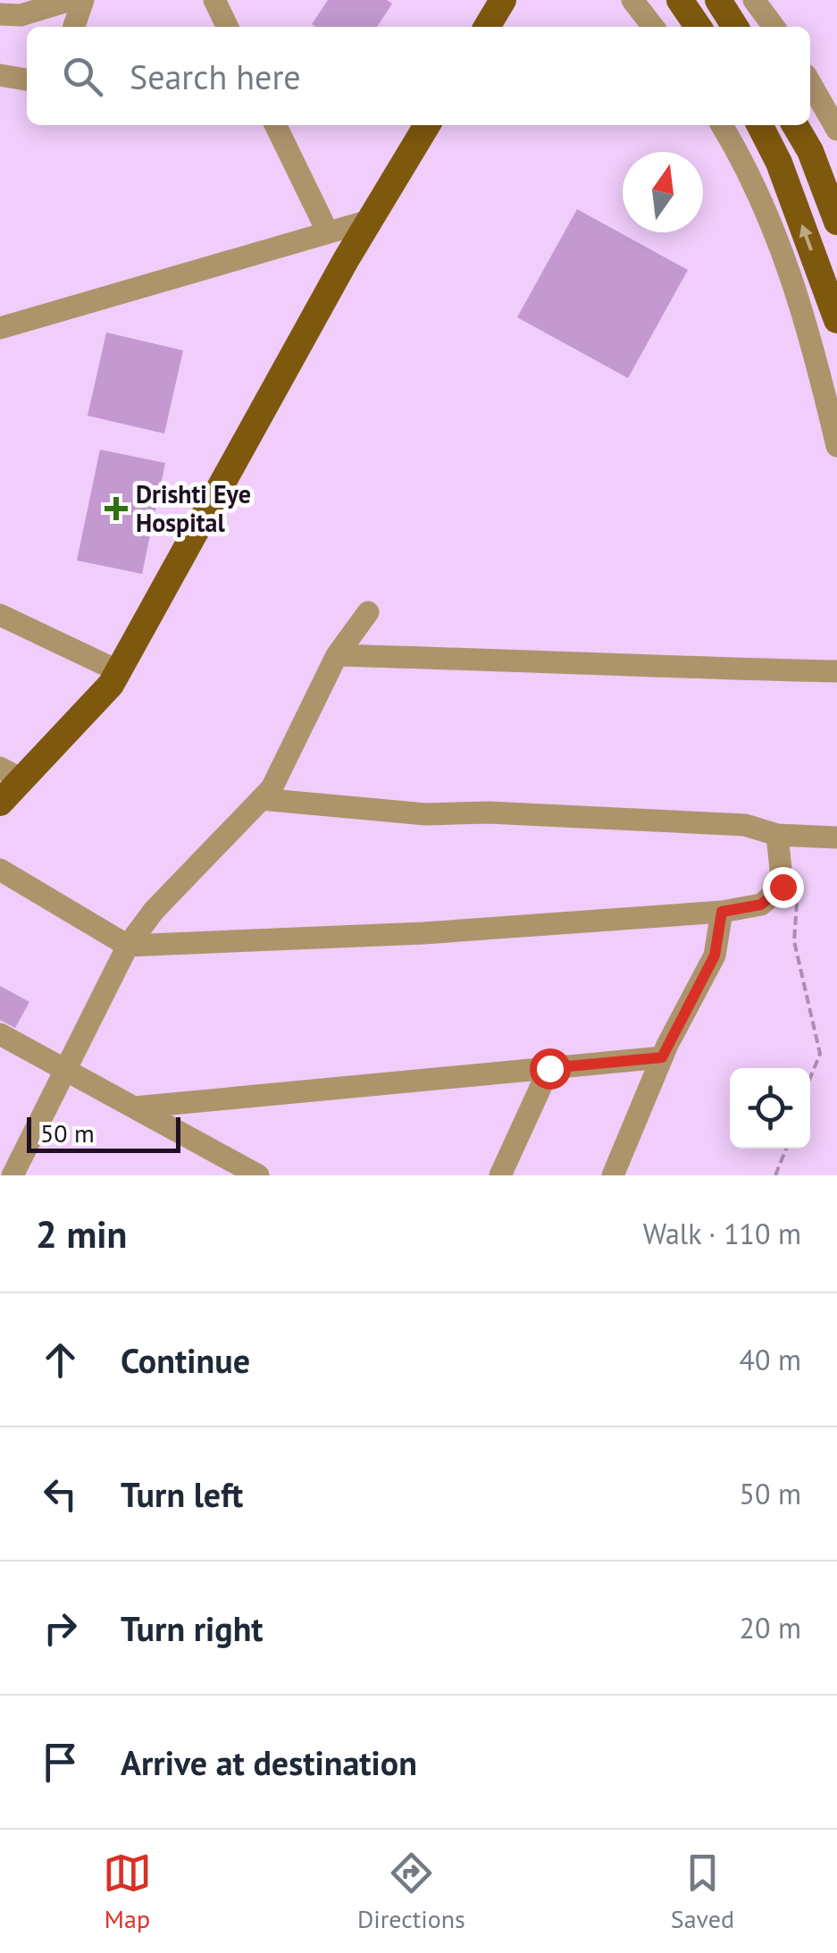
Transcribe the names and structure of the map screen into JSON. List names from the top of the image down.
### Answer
{
  "places": {
    "health": ["Drishti Eye Hospital"]
  },
  "scale_bar": "50 m",
  "north": "top",
  "page": {
    "search": "Search here",
    "scale": "50 m",
    "heading": ["2 min", "Walk · 110 m"],
    "list": [
      ["Continue", "40 m"],
      ["Turn left", "50 m"],
      ["Turn right", "20 m"],
      "Arrive at destination"
    ],
    "nav": ["Map", "Directions", "Saved"]
  }
}
